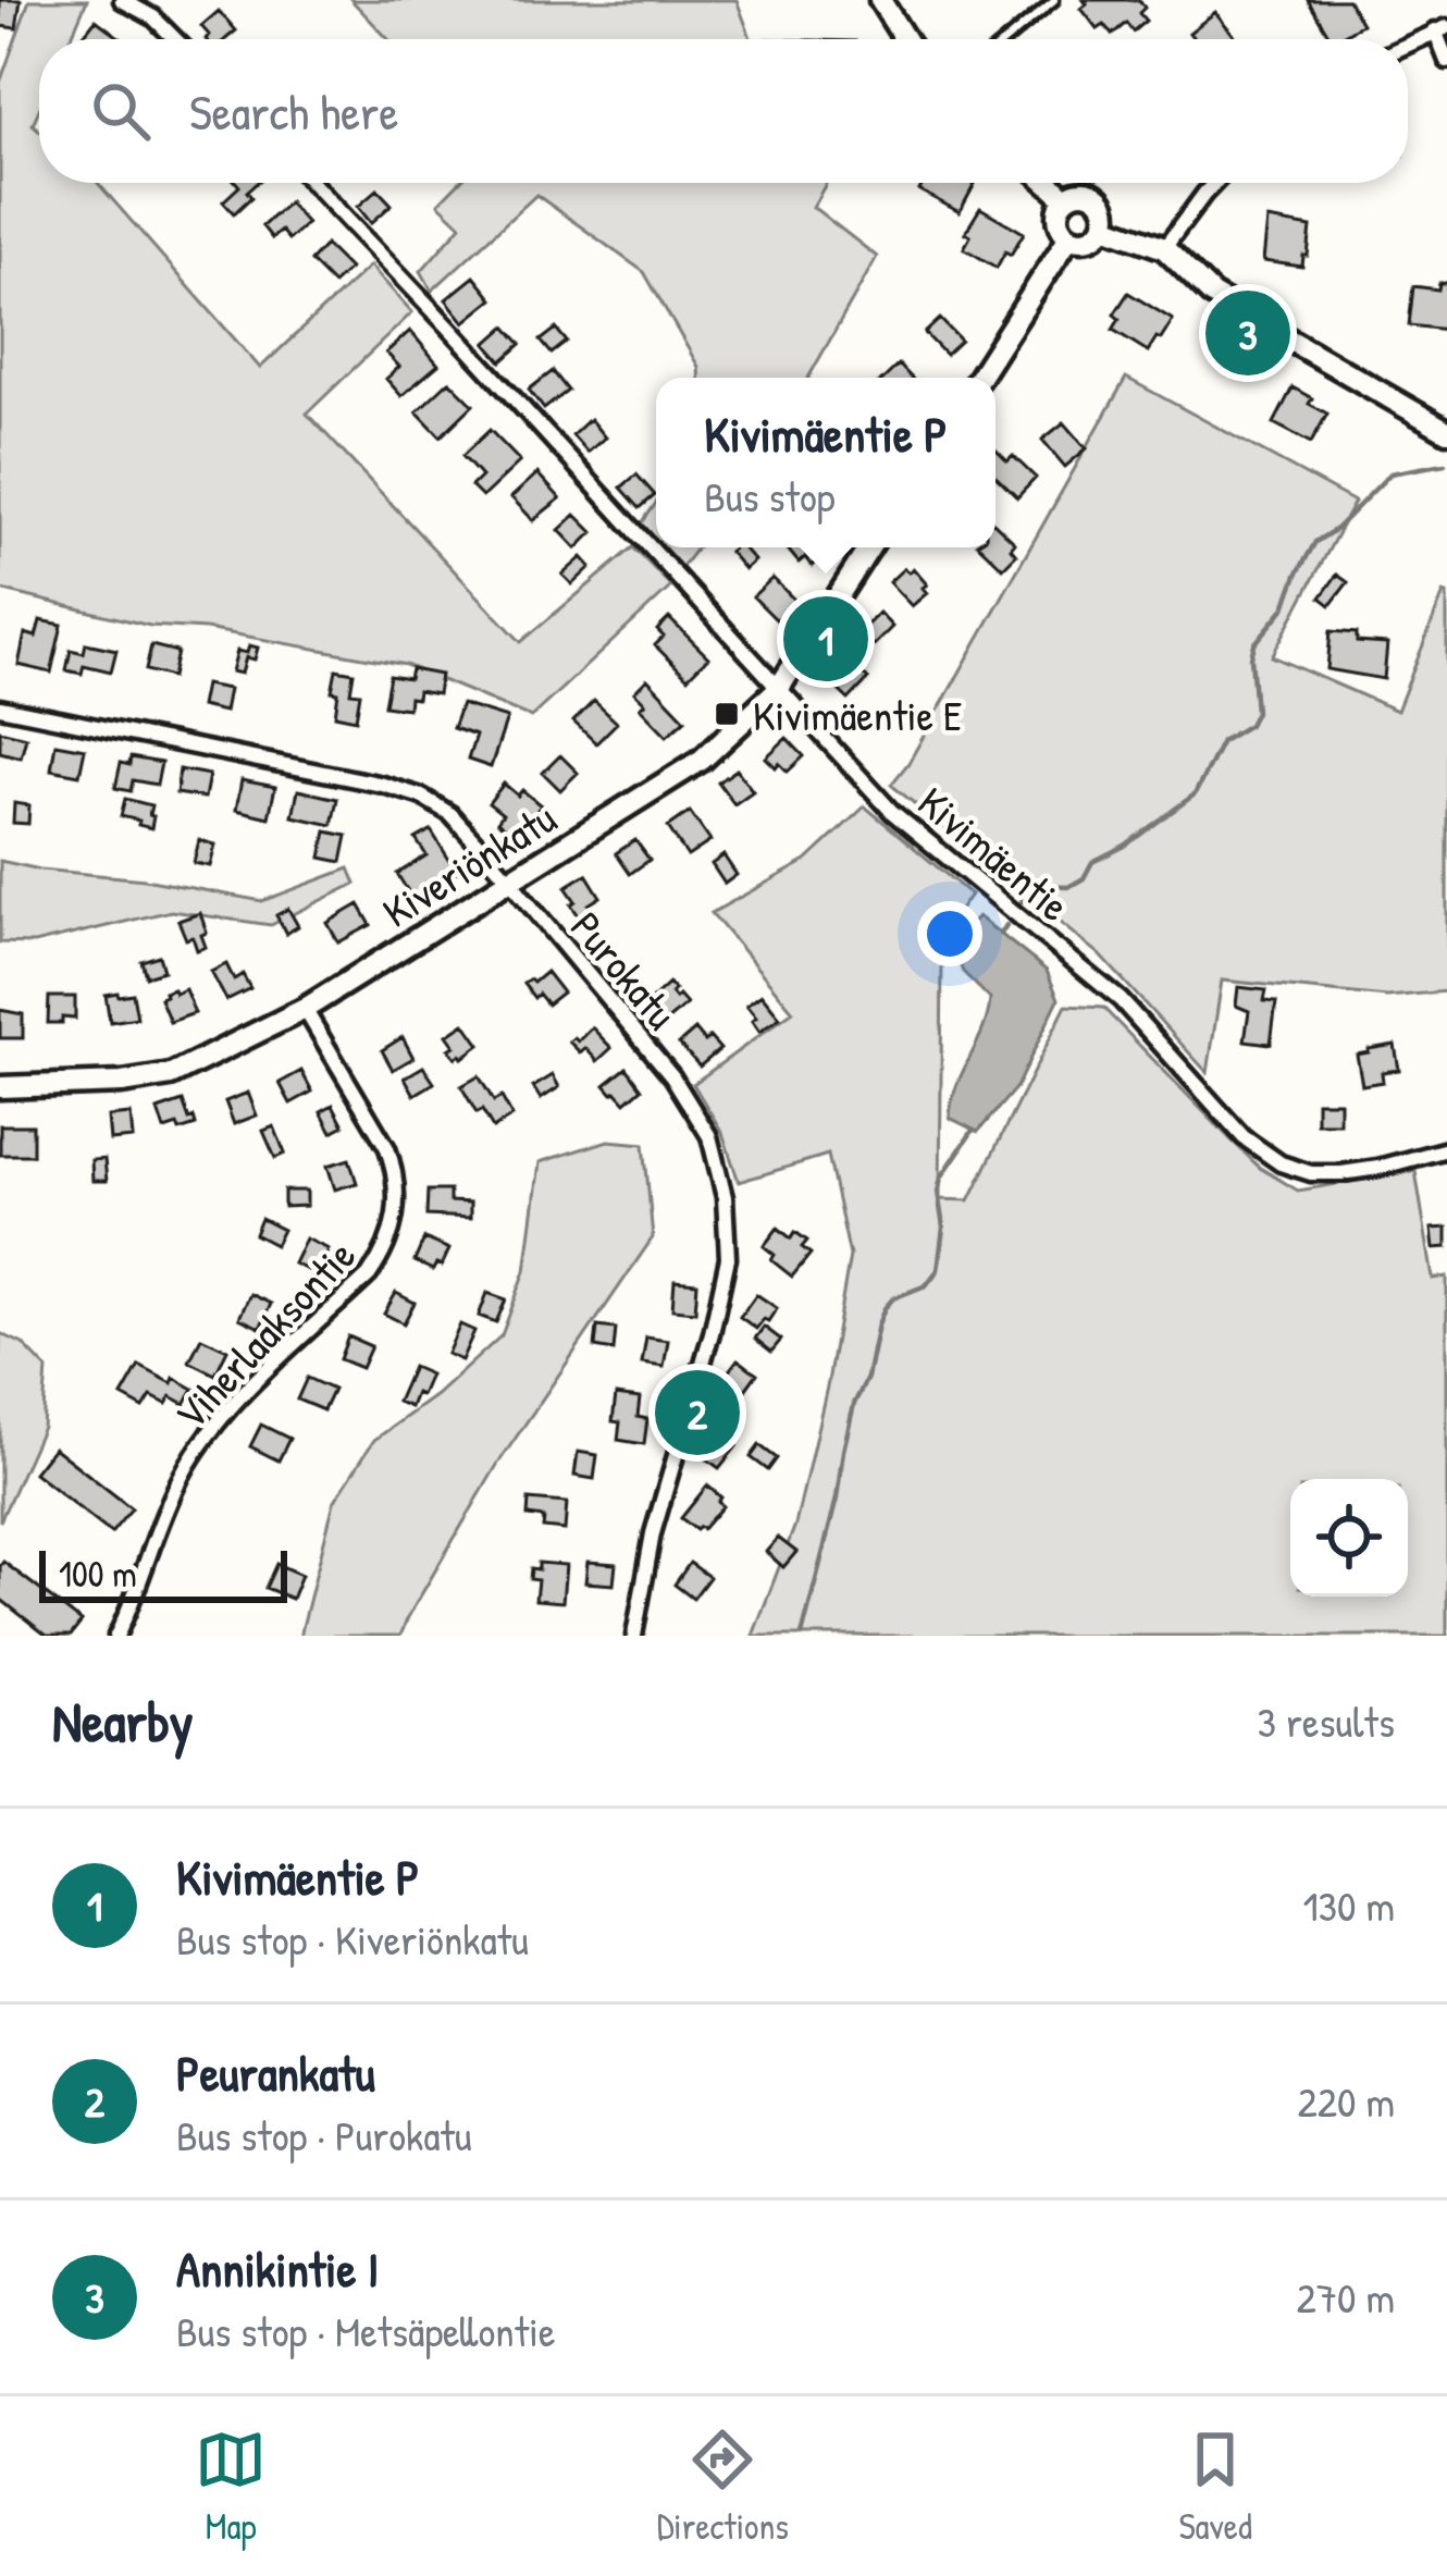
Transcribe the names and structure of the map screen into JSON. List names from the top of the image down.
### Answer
{
  "streets": {
    "street": [
      "Kivimäentie",
      "Kiveriönkatu",
      "Purokatu",
      "Viherlaaksontie"
    ]
  },
  "crossings": [
    ["Kivimäentie", "Kiveriönkatu"],
    ["Kiveriönkatu", "Purokatu"],
    ["Kiveriönkatu", "Viherlaaksontie"]
  ],
  "places": {
    "transit": ["Kivimäentie E"]
  },
  "scale_bar": "100 m",
  "page": {
    "search": "Search here",
    "pins": ["3", "1", "2"],
    "popup": ["Kivimäentie P", "Bus stop"],
    "scale": "100 m",
    "heading": ["Nearby", "3 results"],
    "list": [
      {
        "mark": "1",
        "name": "Kivimäentie P",
        "note": "Bus stop · Kiveriönkatu",
        "value": "130 m"
      },
      {
        "mark": "2",
        "name": "Peurankatu",
        "note": "Bus stop · Purokatu",
        "value": "220 m"
      },
      {
        "mark": "3",
        "name": "Annikintie I",
        "note": "Bus stop · Metsäpellontie",
        "value": "270 m"
      }
    ],
    "nav": ["Map", "Directions", "Saved"]
  }
}
